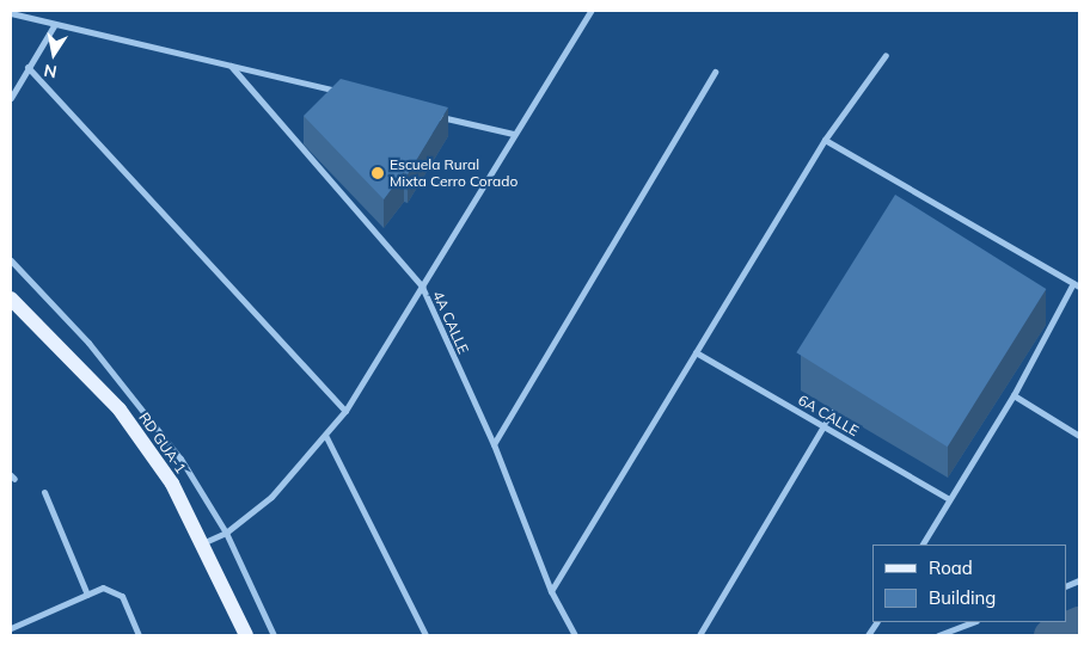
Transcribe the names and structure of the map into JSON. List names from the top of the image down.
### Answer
{
  "streets": {
    "main road": ["RD GUA-1"],
    "street": ["4A CALLE", "6A CALLE"]
  },
  "places": ["Escuela Rural Mixta Cerro Corado"],
  "legend": ["Road", "Building"],
  "north": "bottom"
}
